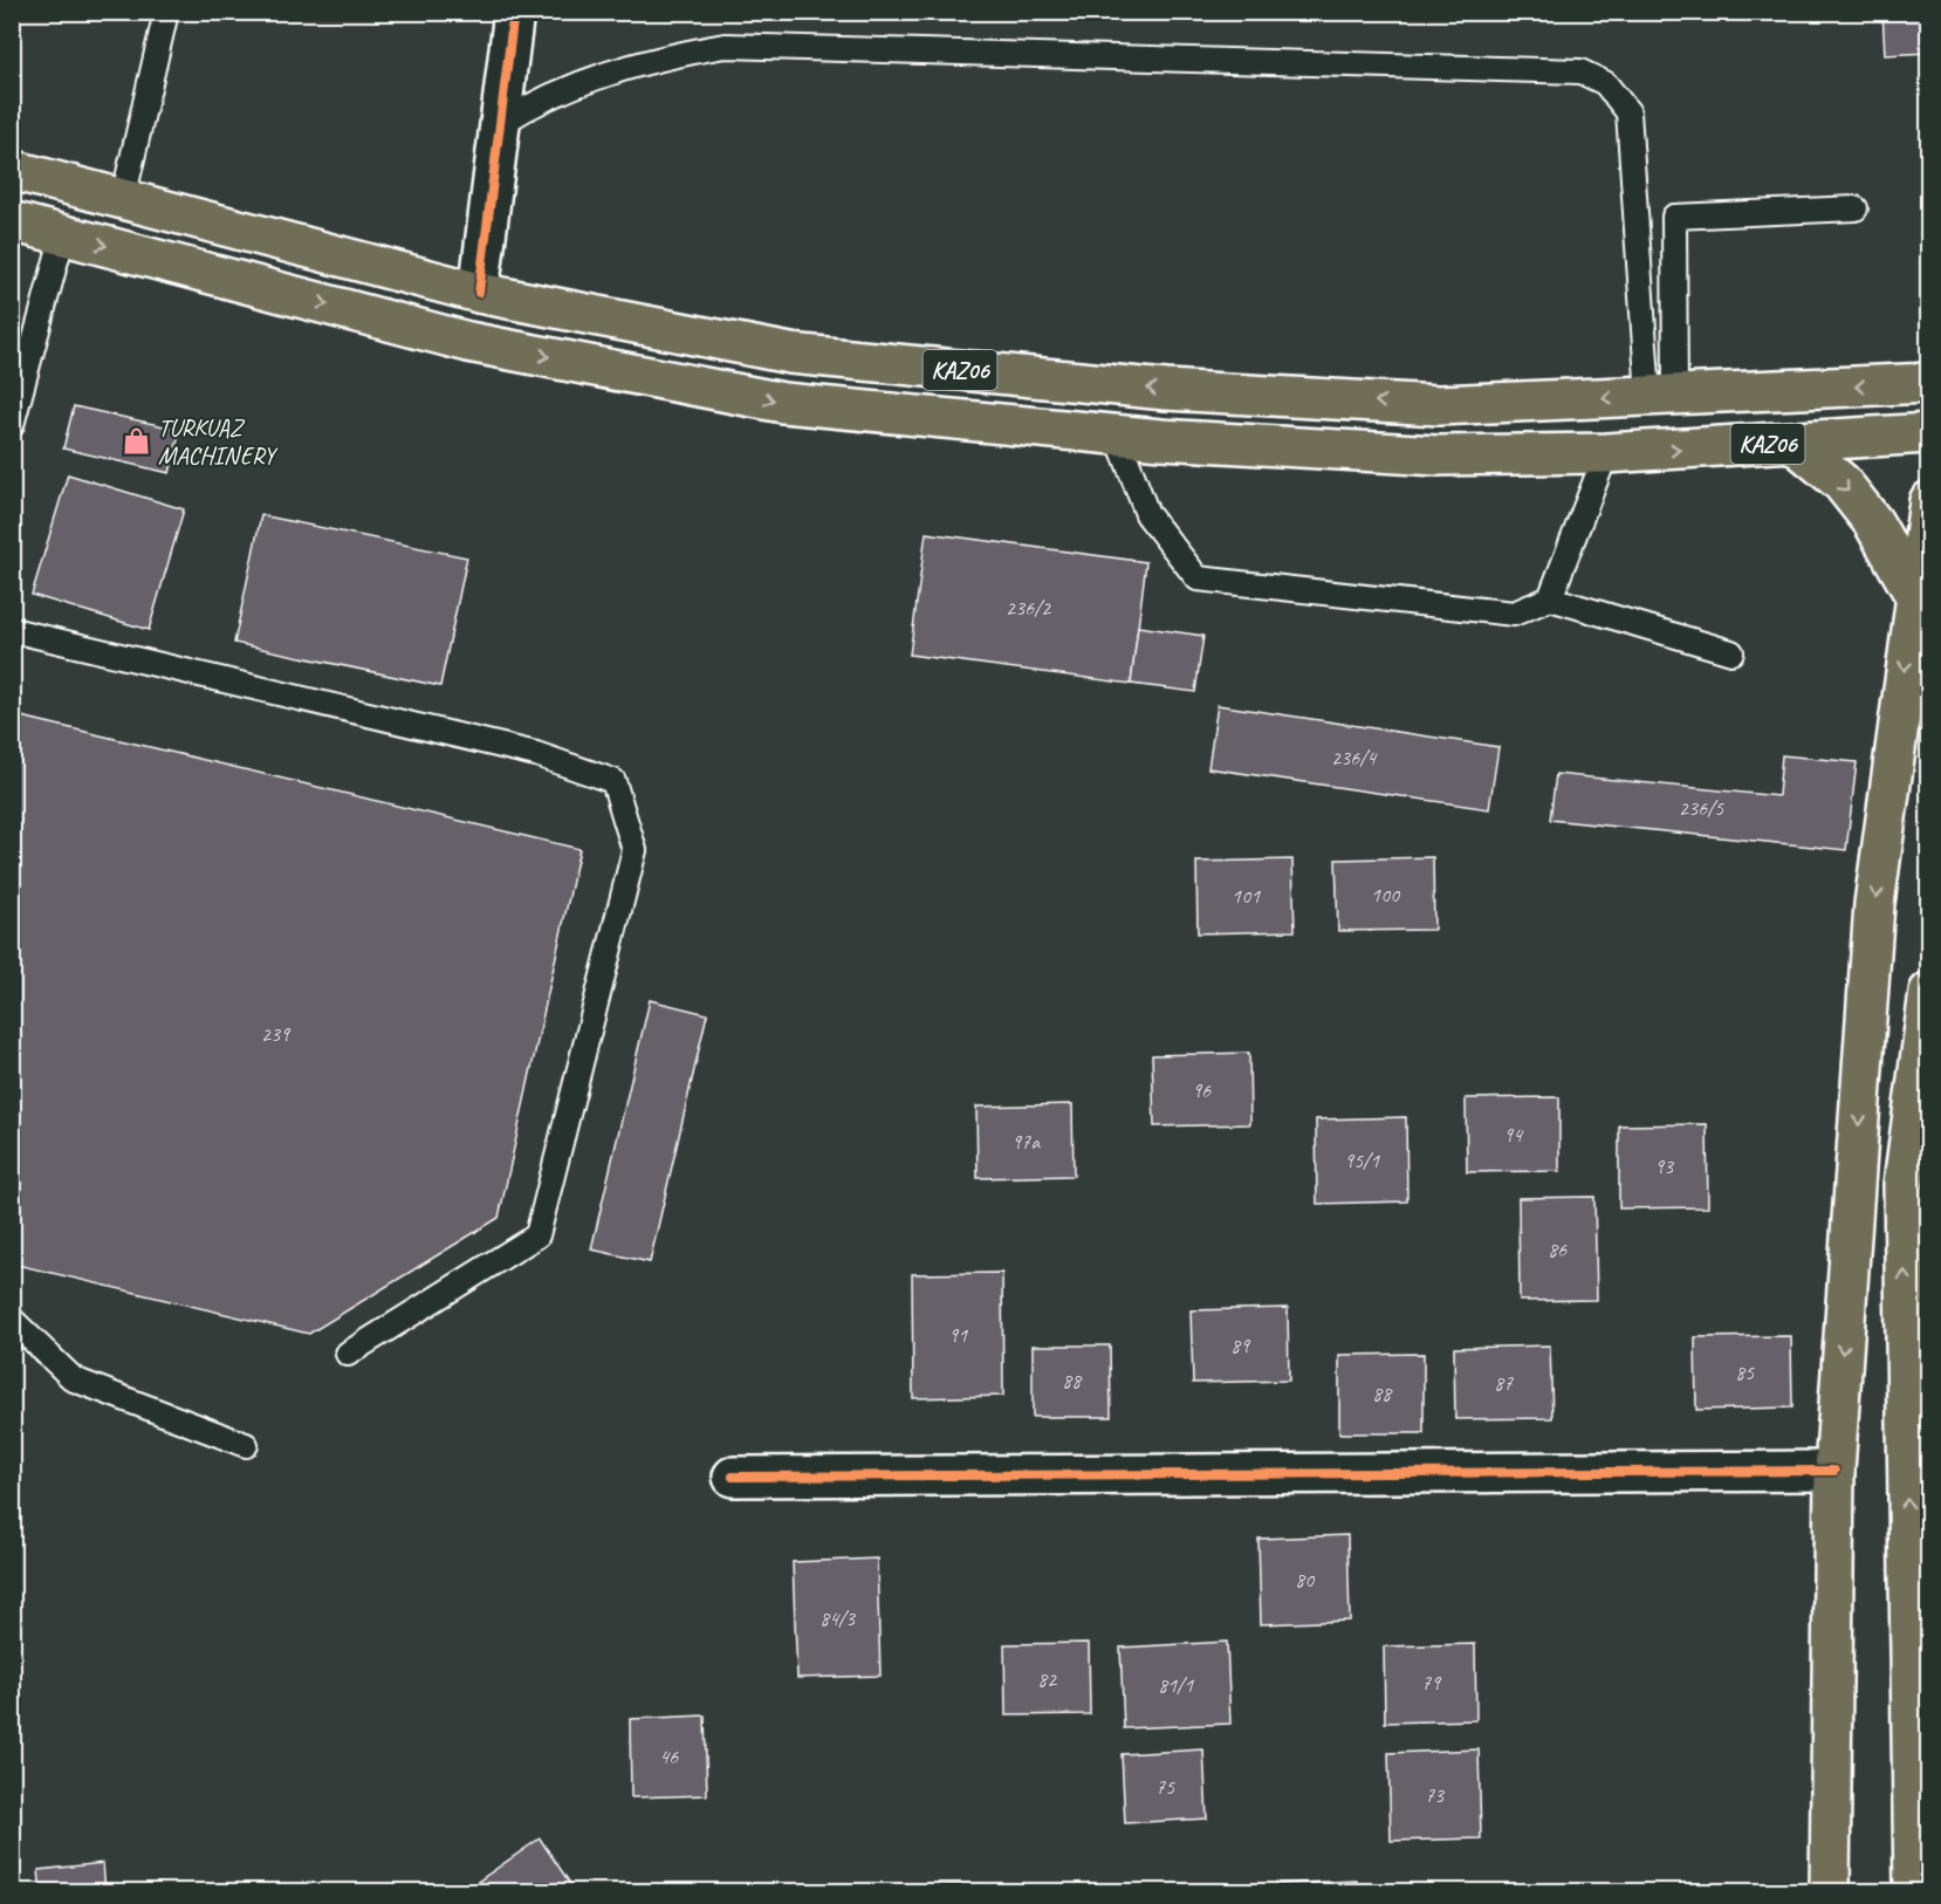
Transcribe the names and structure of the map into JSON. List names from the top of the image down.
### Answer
{
  "streets": {
    "main road": ["KАZ06"]
  },
  "places": {
    "shop": ["TURKUAZ MACHINERY"]
  },
  "house_numbers": [
    "236/2",
    "236/4",
    "236/5",
    "100",
    "101",
    "239",
    "96",
    "94",
    "97а",
    "95/1",
    "93",
    "86",
    "91",
    "89",
    "85",
    "88",
    "87",
    "88",
    "80",
    "84/3",
    "82",
    "79",
    "81/1",
    "46",
    "75",
    "73"
  ]
}
